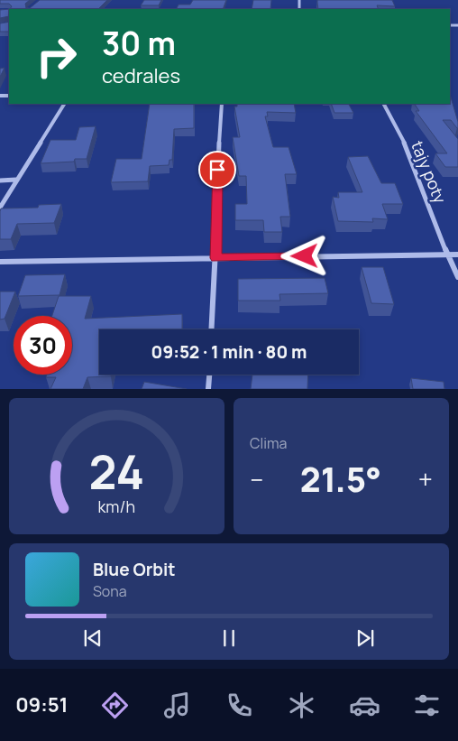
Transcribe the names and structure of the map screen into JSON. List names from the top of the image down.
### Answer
{
  "streets": {
    "street": ["tajy poty"]
  },
  "page": {
    "turn": ["30 m", "cedrales"],
    "limit": "30",
    "trip": "09:52 · 1 min · 80 m",
    "tile": "Clima",
    "heat": ["−", "21.5°", "+"],
    "song": ["Blue Orbit", "Sona"],
    "tabs": "09:51",
    "gauge": ["24", "km/h"]
  }
}
